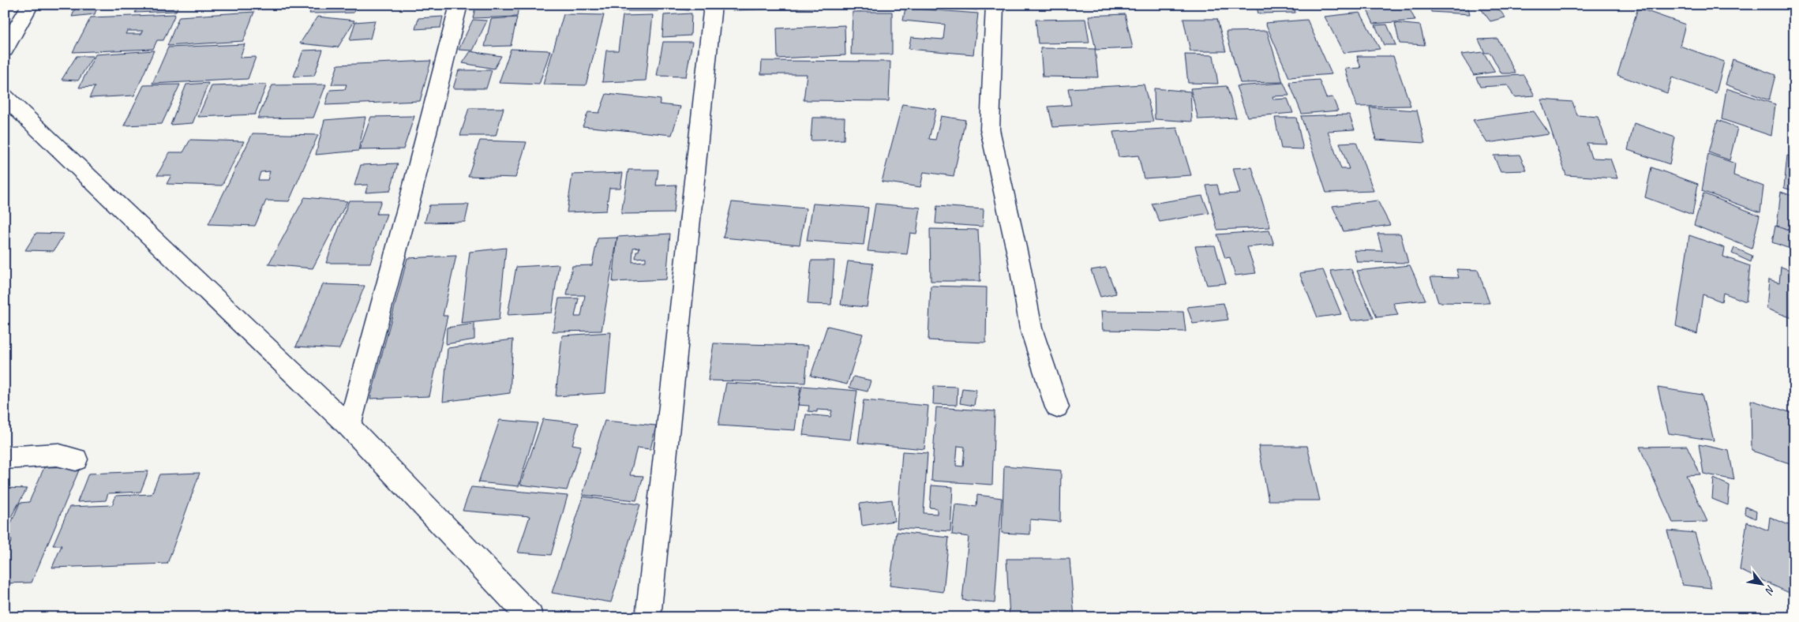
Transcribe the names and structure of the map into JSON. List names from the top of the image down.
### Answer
{
  "north": "bottom right"
}
